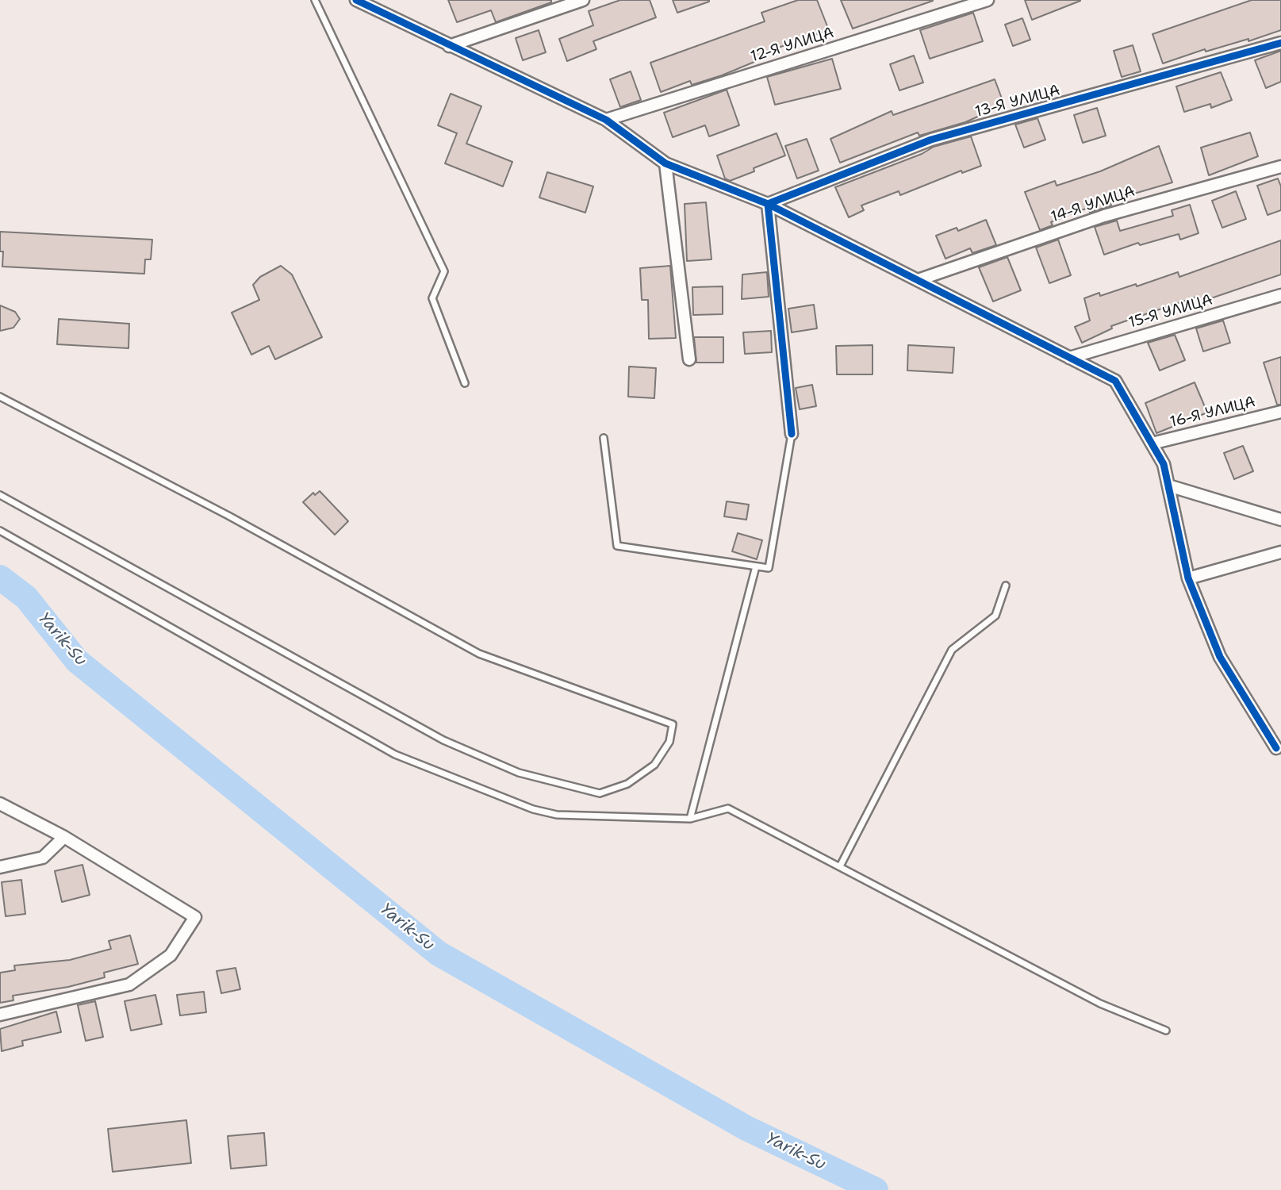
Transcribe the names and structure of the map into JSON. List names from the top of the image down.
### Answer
{
  "streets": {
    "street": [
      "12-Я УЛИЦА",
      "13-Я УЛИЦА",
      "14-Я УЛИЦА",
      "15-Я УЛИЦА",
      "16-Я УЛИЦА"
    ]
  },
  "water": ["Yarik-Su"]
}
